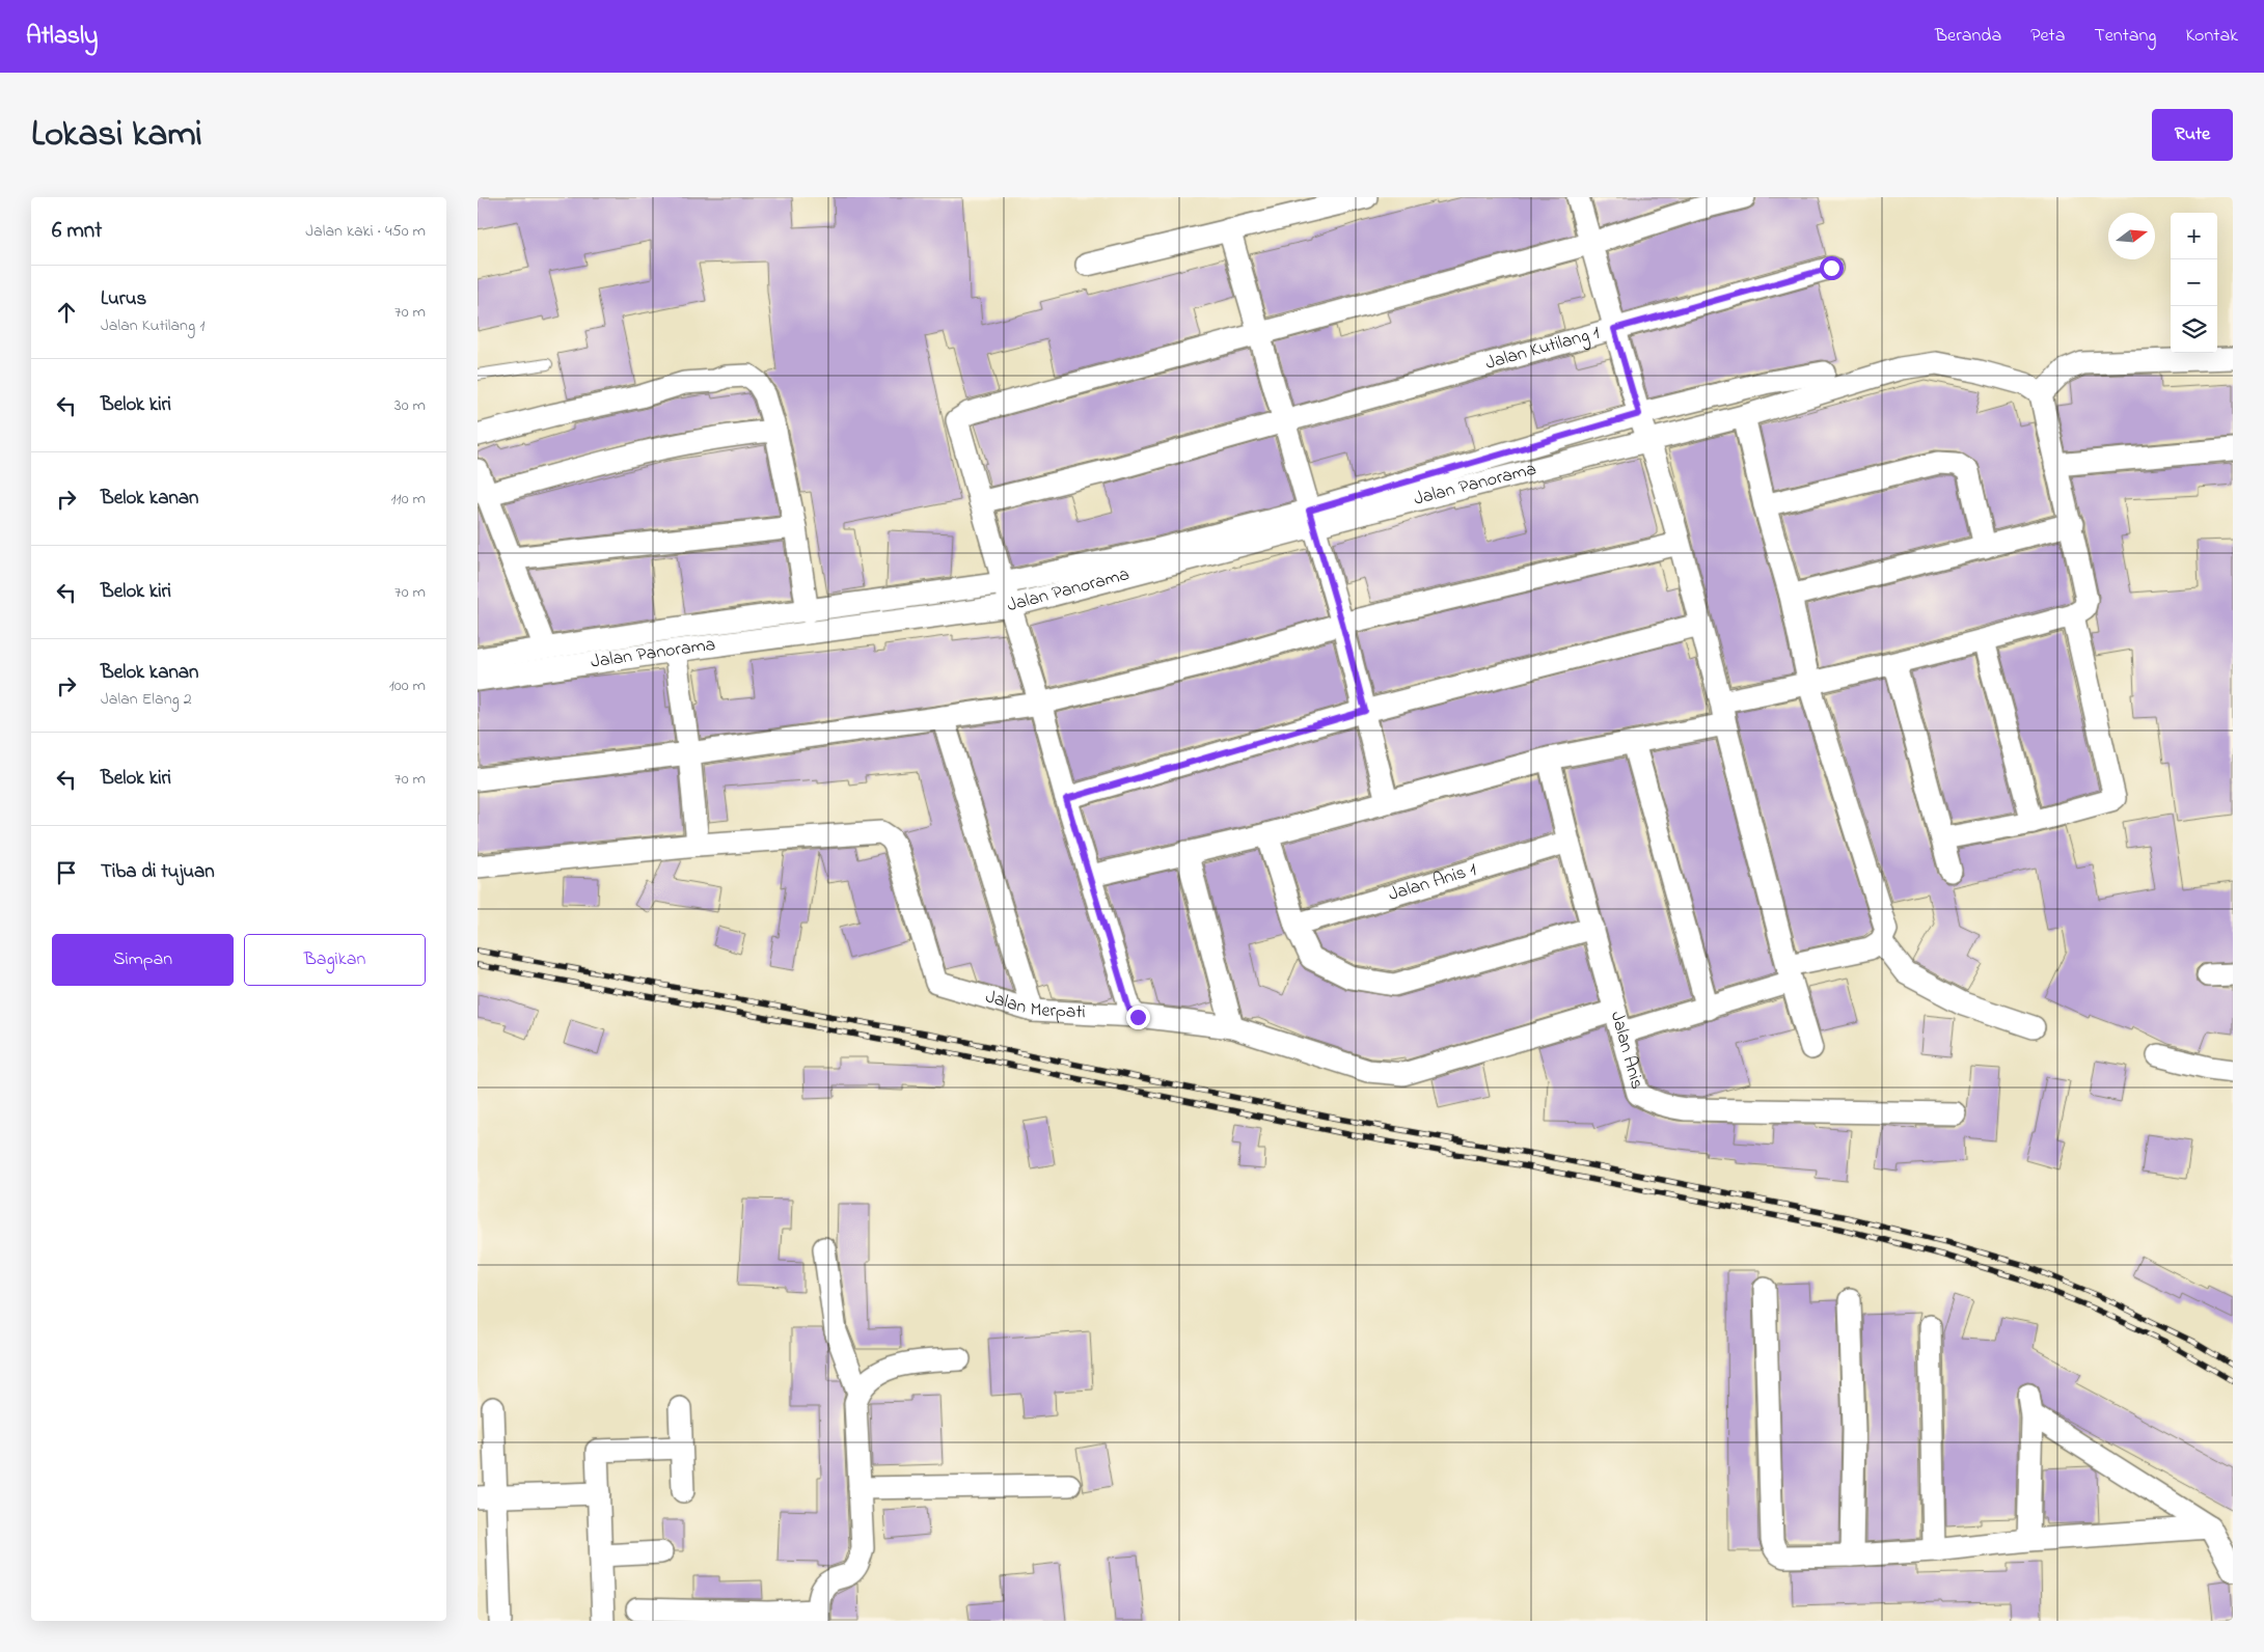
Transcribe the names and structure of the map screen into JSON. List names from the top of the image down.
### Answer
{
  "streets": {
    "street": [
      "Jalan Kutilang 1",
      "Jalan Panorama",
      "Jalan Anis 1",
      "Jalan Merpati",
      "Jalan Anis"
    ]
  },
  "crossings": [
    ["Jalan Anis 1", "Jalan Anis"],
    ["Jalan Merpati", "Jalan Anis"]
  ],
  "north": "right",
  "page": {
    "header": "Atlasly",
    "nav": [
      "Beranda",
      "Peta",
      "Tentang",
      "Kontak"
    ],
    "title": "Lokasi kami",
    "buttons": [
      "Rute",
      ["Simpan", "Bagikan"]
    ],
    "heading": ["6 mnt", "Jalan kaki · 450 m"],
    "map_buttons": ["+", "−"],
    "list": [
      ["Lurus", "Jalan Kutilang 1", "70 m"],
      ["Belok kiri", "30 m"],
      ["Belok kanan", "110 m"],
      ["Belok kiri", "70 m"],
      ["Belok kanan", "Jalan Elang 2", "100 m"],
      ["Belok kiri", "70 m"],
      "Tiba di tujuan"
    ]
  }
}
